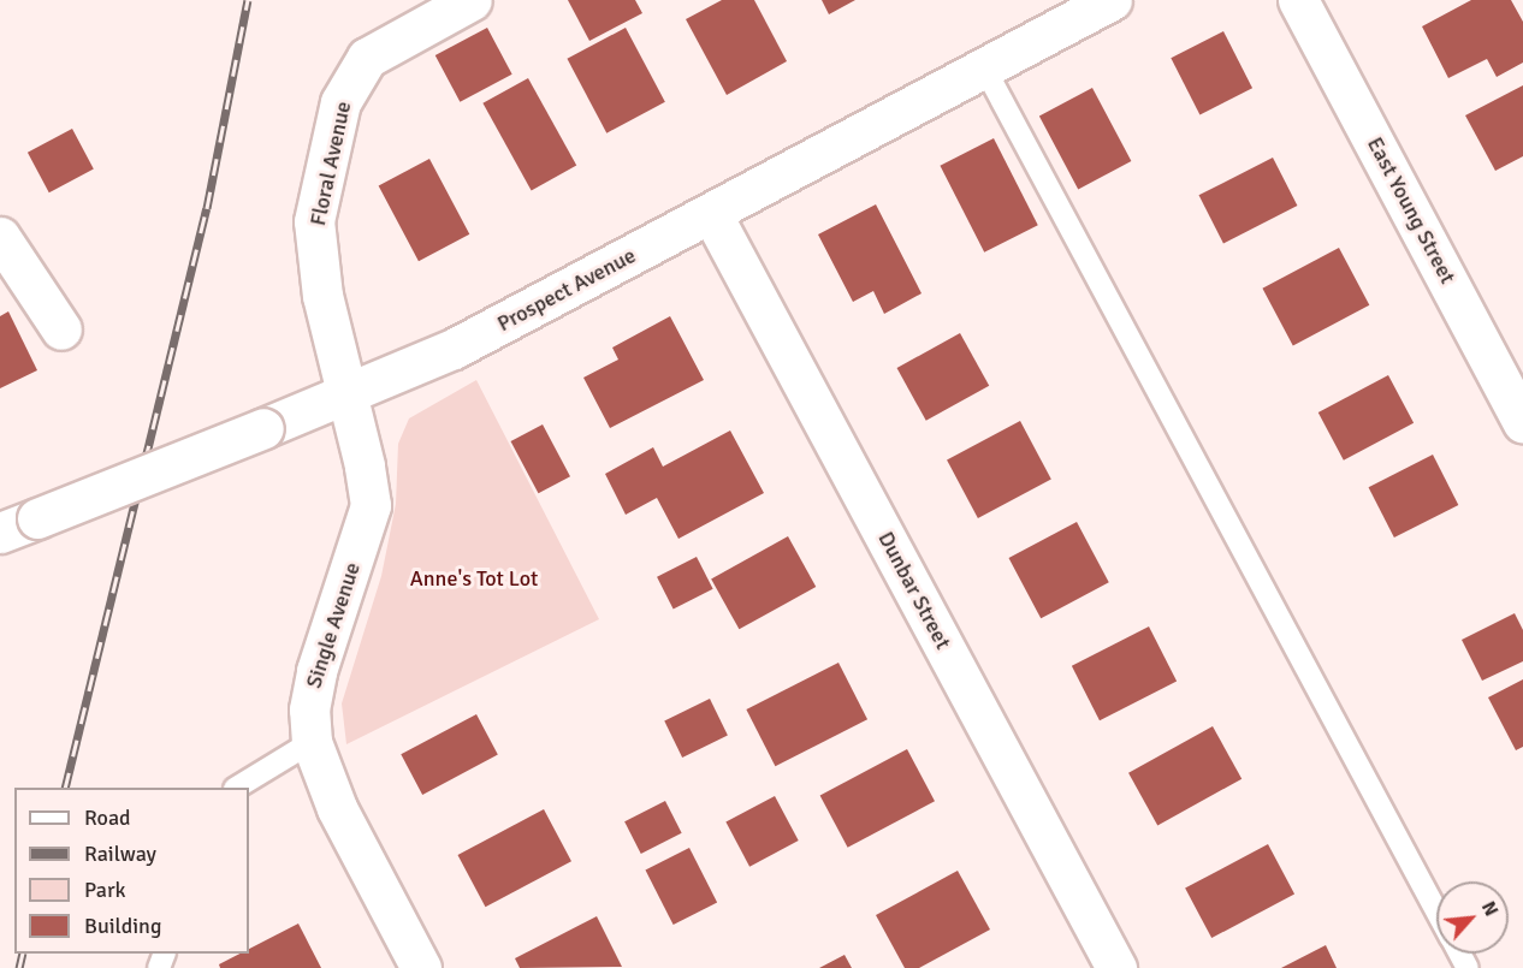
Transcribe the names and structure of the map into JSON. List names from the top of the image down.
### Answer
{
  "streets": {
    "street": [
      "Floral Avenue",
      "East Young Street",
      "Prospect Avenue",
      "Dunbar Street",
      "Single Avenue"
    ]
  },
  "crossings": [
    ["Floral Avenue", "Prospect Avenue"],
    ["Floral Avenue", "Single Avenue"],
    ["Prospect Avenue", "Dunbar Street"],
    ["Prospect Avenue", "Single Avenue"]
  ],
  "parks": ["Anne's Tot Lot"],
  "legend": [
    "Road",
    "Railway",
    "Park",
    "Building"
  ],
  "north": "top right"
}
